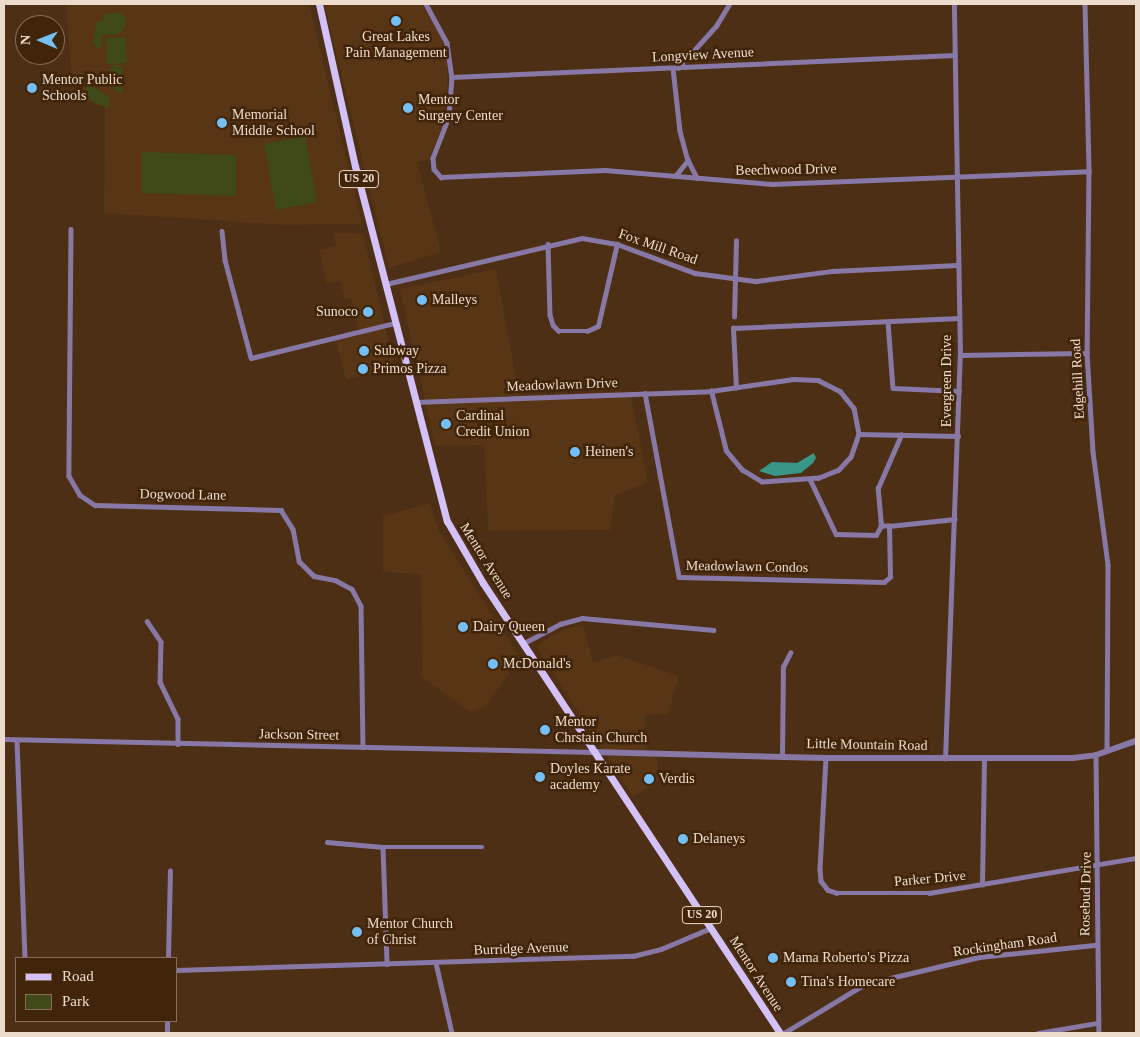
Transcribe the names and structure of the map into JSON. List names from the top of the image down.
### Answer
{
  "streets": {
    "main road": ["US 20", "Mentor Avenue"],
    "street": [
      "Longview Avenue",
      "Beechwood Drive",
      "Fox Mill Road",
      "Edgehill Road",
      "Evergreen Drive",
      "Meadowlawn Drive",
      "Dogwood Lane",
      "Meadowlawn Condos",
      "Jackson Street",
      "Little Mountain Road",
      "Parker Drive",
      "Rosebud Drive",
      "Rockingham Road",
      "Burridge Avenue"
    ]
  },
  "crossings": [
    ["Longview Avenue", "Beechwood Drive"],
    ["Longview Avenue", "Evergreen Drive"],
    ["Beechwood Drive", "Edgehill Road"],
    ["Beechwood Drive", "Evergreen Drive"],
    ["Fox Mill Road", "Evergreen Drive"],
    ["Fox Mill Road", "Mentor Avenue"],
    ["Edgehill Road", "Little Mountain Road"],
    ["Evergreen Drive", "Little Mountain Road"],
    ["Meadowlawn Drive", "Mentor Avenue"],
    ["Meadowlawn Drive", "Meadowlawn Condos"],
    ["Dogwood Lane", "Jackson Street"],
    ["Mentor Avenue", "Jackson Street"],
    ["Mentor Avenue", "Little Mountain Road"],
    ["Mentor Avenue", "Burridge Avenue"],
    ["Jackson Street", "Little Mountain Road"],
    ["Little Mountain Road", "Parker Drive"],
    ["Little Mountain Road", "Rosebud Drive"],
    ["Parker Drive", "Rosebud Drive"],
    ["Rosebud Drive", "Rockingham Road"]
  ],
  "places": [
    "Great Lakes Pain Management",
    "Mentor Public Schools",
    "Mentor Surgery Center",
    "Memorial Middle School",
    "Malleys",
    "Sunoco",
    "Subway",
    "Primos Pizza",
    "Cardinal Credit Union",
    "Heinen's",
    "Dairy Queen",
    "McDonald's",
    "Mentor Chrstain Church",
    "Doyles Karate academy",
    "Verdis",
    "Delaneys",
    "Mentor Church of Christ",
    "Mama Roberto's Pizza",
    "Tina's Homecare"
  ],
  "legend": ["Road", "Park"],
  "north": "left"
}
